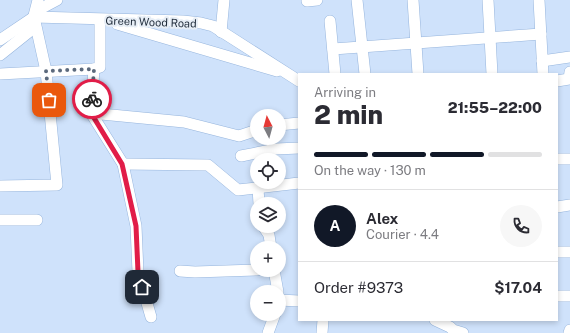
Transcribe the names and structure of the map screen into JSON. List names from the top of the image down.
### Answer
{
  "streets": {
    "street": ["Green Wood Road"]
  },
  "north": "top",
  "page": {
    "heading": ["2 min", "Arriving in", "21:55–22:00"],
    "panel": [
      "Alex",
      "Courier · 4.4",
      "Order #9373",
      "$17.04"
    ],
    "map_buttons": ["+", "−"],
    "bar": "On the way · 130 m",
    "round": "A"
  }
}
